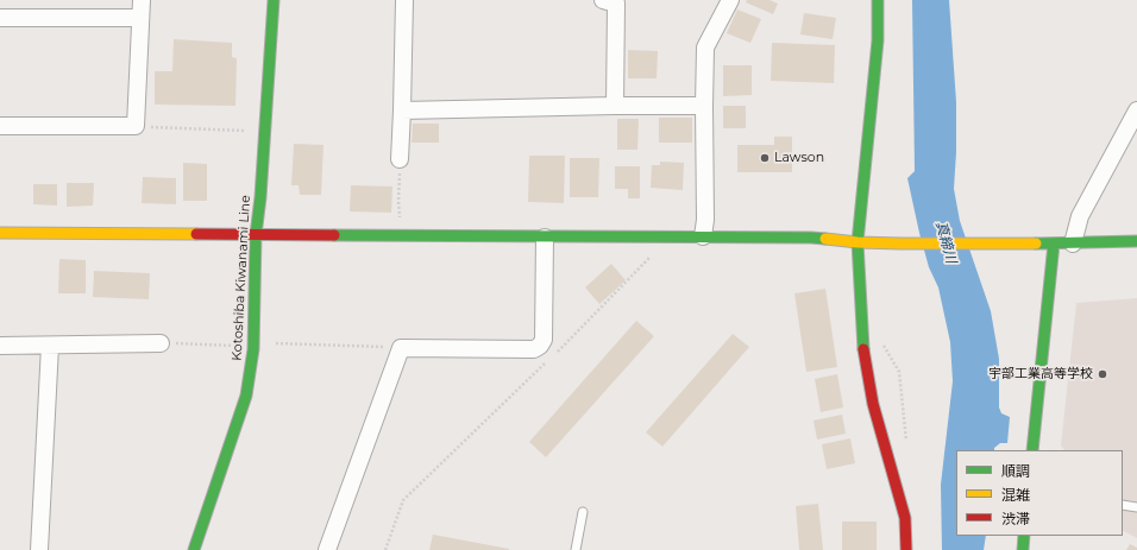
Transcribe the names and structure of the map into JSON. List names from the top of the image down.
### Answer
{
  "streets": {
    "street": ["Kotoshiba Kiwanami Line"]
  },
  "water": ["真締川"],
  "places": ["Lawson", "宇部工業高等学校"],
  "legend": ["順調", "混雑", "渋滞"]
}
